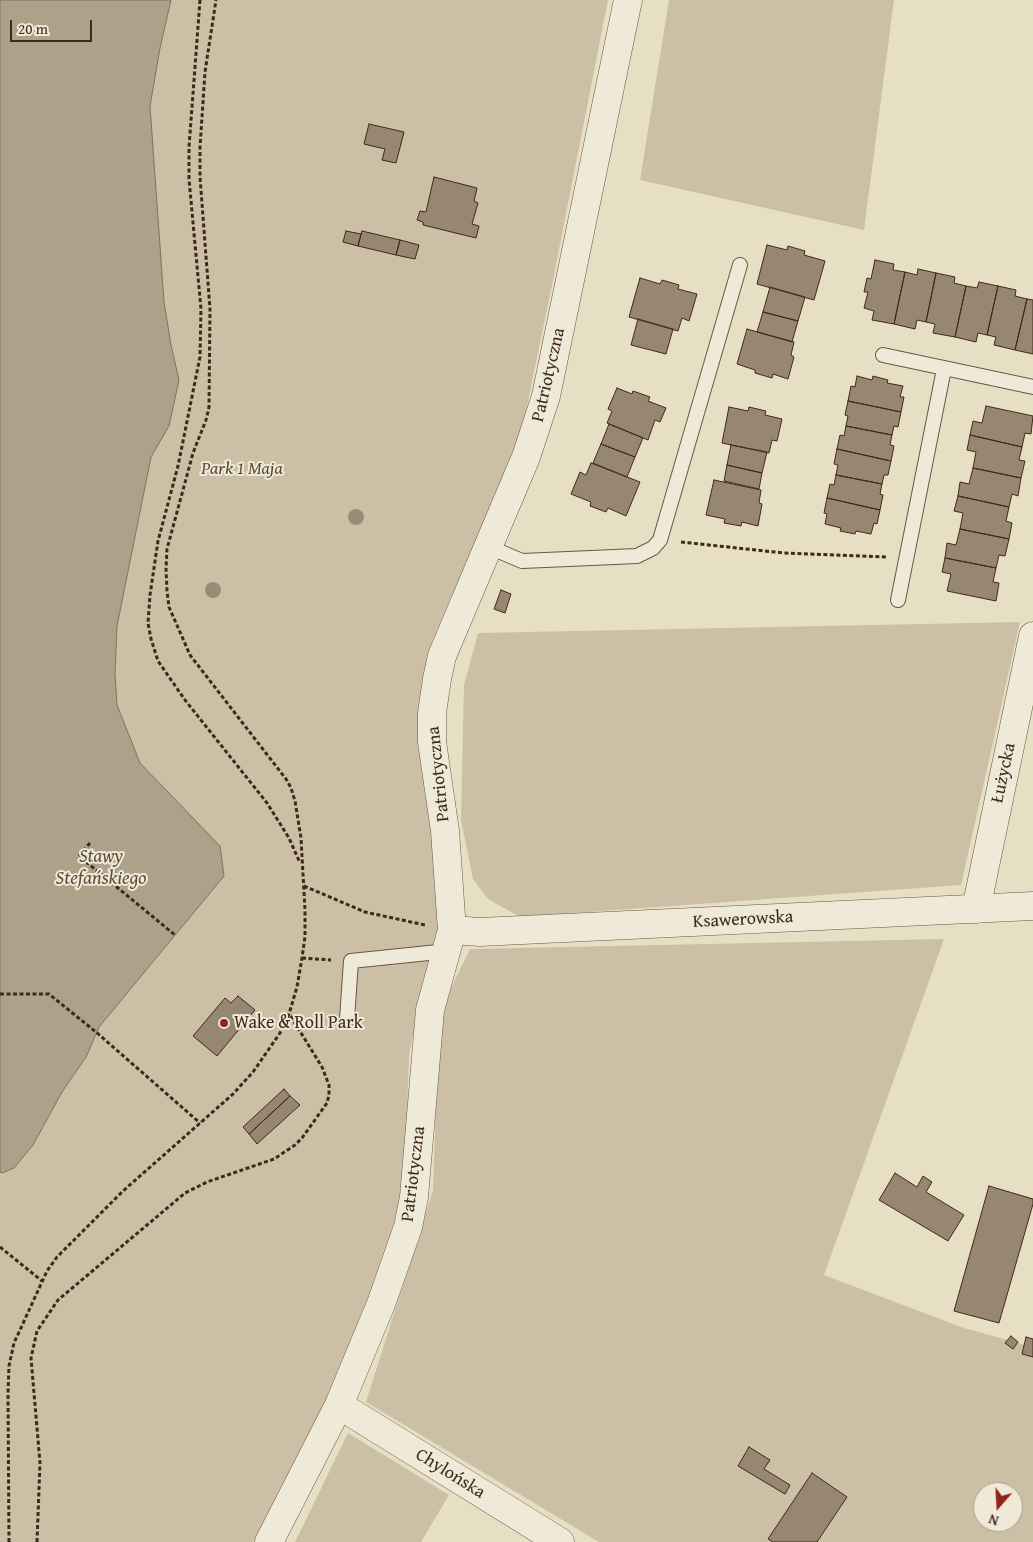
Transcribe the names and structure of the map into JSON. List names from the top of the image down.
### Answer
{
  "streets": {
    "street": [
      "Patriotyczna",
      "Łużycka",
      "Ksawerowska",
      "Chylońska"
    ]
  },
  "crossings": [
    ["Patriotyczna", "Ksawerowska"],
    ["Patriotyczna", "Chylońska"],
    ["Łużycka", "Ksawerowska"]
  ],
  "water": ["Stawy Stefańskiego"],
  "parks": ["Park 1 Maja"],
  "places": ["Wake & Roll Park"],
  "scale_bar": "20 m",
  "north": "bottom"
}
